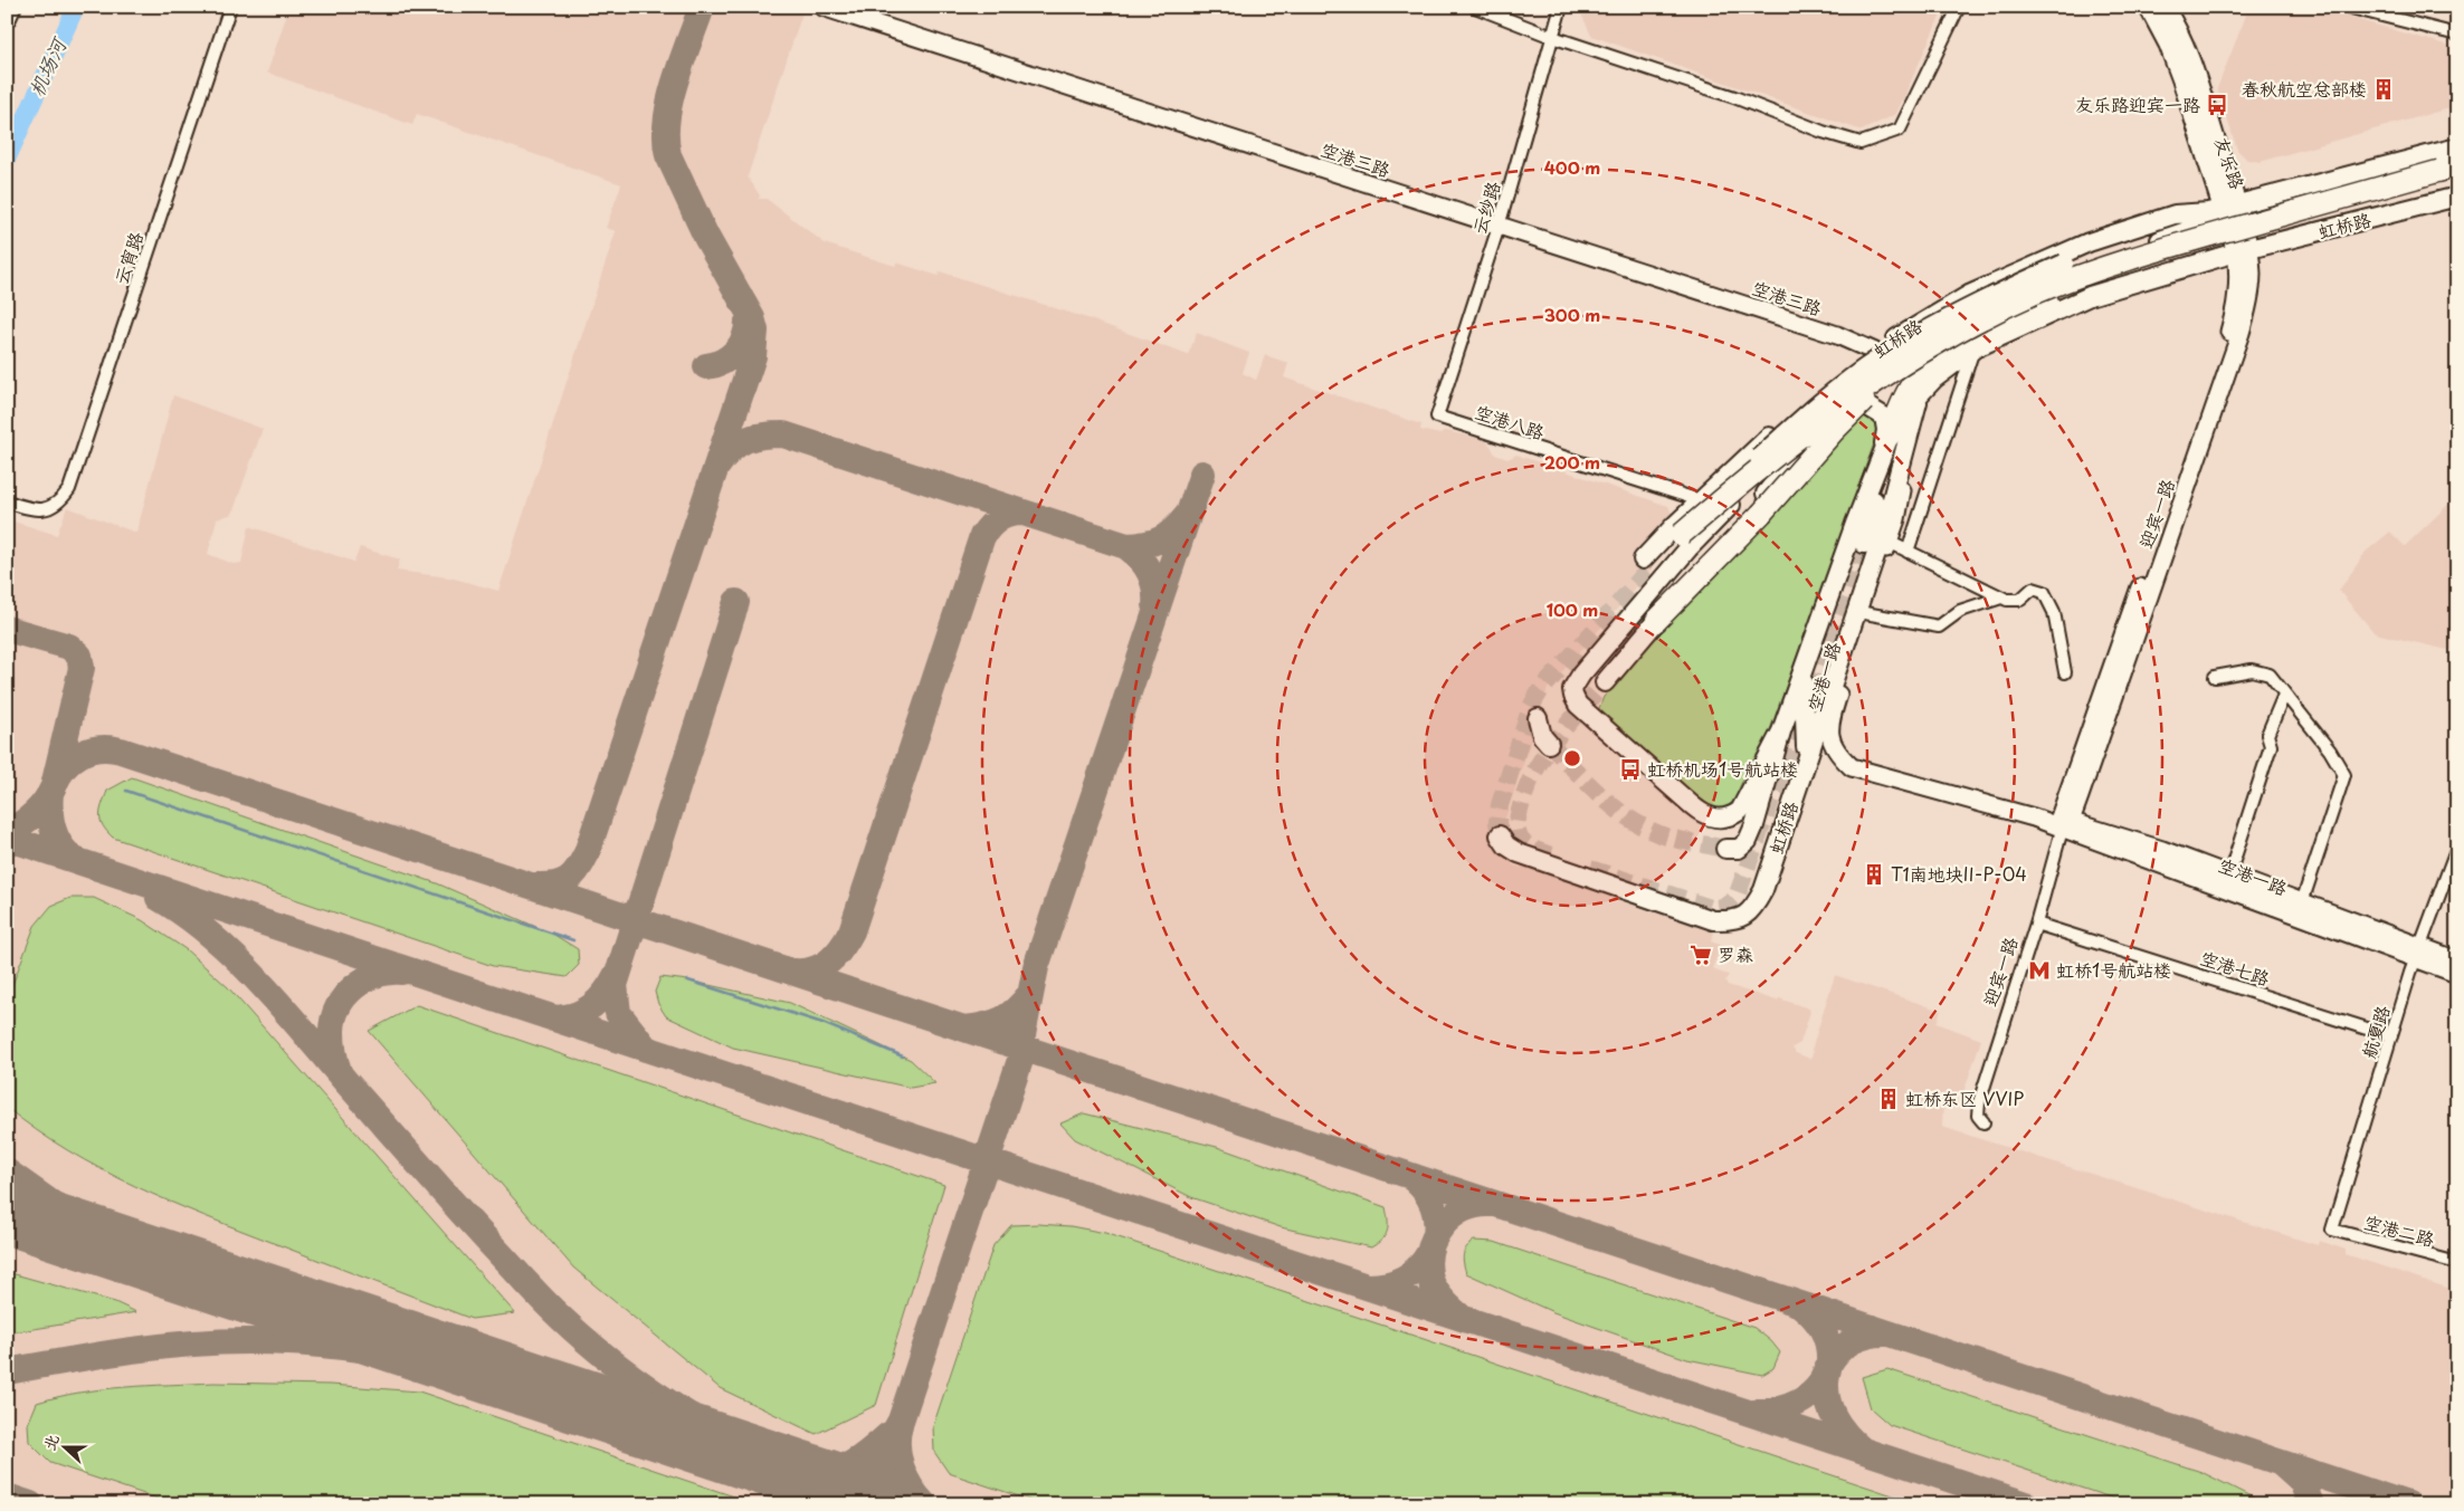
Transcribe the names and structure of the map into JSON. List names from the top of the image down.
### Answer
{
  "streets": {
    "main road": [
      "空港三路",
      "友乐路",
      "虹桥路",
      "迎宾一路",
      "空港一路"
    ],
    "street": [
      "云纱路",
      "云宵路",
      "空港八路",
      "空港七路",
      "航夏路",
      "空港二路"
    ]
  },
  "crossings": [
    ["空港三路", "云纱路"],
    ["空港三路", "虹桥路"],
    ["友乐路", "虹桥路"],
    ["友乐路", "迎宾一路"],
    ["云纱路", "空港八路"],
    ["虹桥路", "空港八路"],
    ["虹桥路", "迎宾一路"],
    ["虹桥路", "空港一路"],
    ["迎宾一路", "空港一路"],
    ["迎宾一路", "空港七路"],
    ["空港一路", "航夏路"],
    ["空港七路", "航夏路"],
    ["航夏路", "空港二路"]
  ],
  "water": ["机场河"],
  "places": {
    "building": ["春秋航空总部楼", "T1南地块II-P-04", "虹桥东区 VVIP"],
    "bus stop": ["友乐路迎宾一路", "虹桥机场1号航站楼"],
    "supermarket": ["罗森"],
    "metro station": ["虹桥1号航站楼"]
  },
  "north": "left",
  "rings": [
    "400 m",
    "300 m",
    "200 m",
    "100 m"
  ]
}
